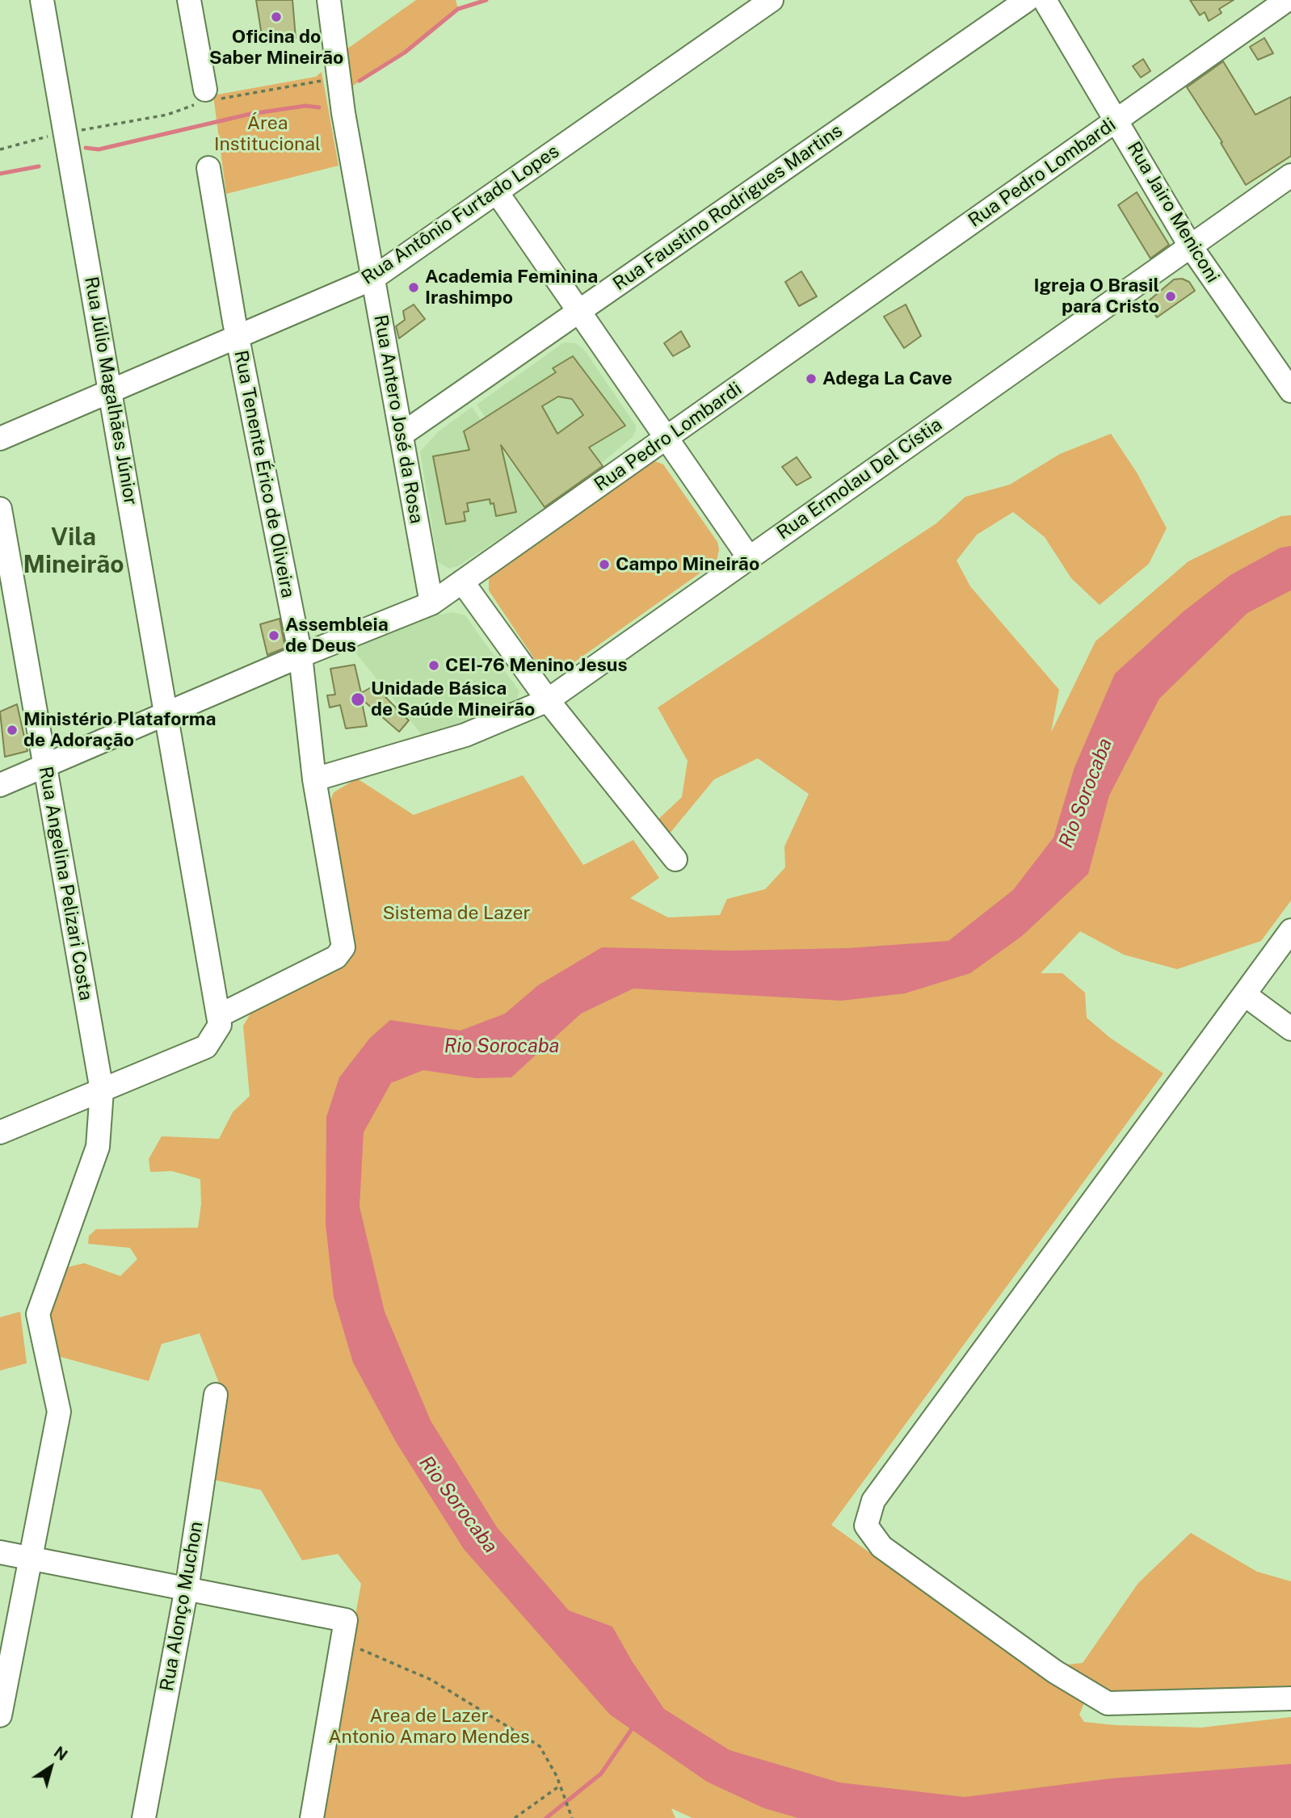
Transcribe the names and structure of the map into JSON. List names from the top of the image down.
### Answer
{
  "streets": {
    "street": [
      "Rua Pedro Lombardi",
      "Rua Faustino Rodrigues Martins",
      "Rua Jairo Meniconi",
      "Rua Antônio Furtado Lopes",
      "Rua Júlio Magalhães Júnior",
      "Rua Antero José da Rosa",
      "Rua Tenente Érico de Oliveira",
      "Rua Ermolau Del Cístia",
      "Rua Angelina Pelizari Costa",
      "Rua Alonço Muchon"
    ]
  },
  "crossings": [
    ["Rua Pedro Lombardi", "Rua Jairo Meniconi"],
    ["Rua Pedro Lombardi", "Rua Júlio Magalhães Júnior"],
    ["Rua Pedro Lombardi", "Rua Antero José da Rosa"],
    ["Rua Pedro Lombardi", "Rua Tenente Érico de Oliveira"],
    ["Rua Pedro Lombardi", "Rua Angelina Pelizari Costa"],
    ["Rua Faustino Rodrigues Martins", "Rua Antero José da Rosa"],
    ["Rua Jairo Meniconi", "Rua Ermolau Del Cístia"],
    ["Rua Antônio Furtado Lopes", "Rua Júlio Magalhães Júnior"],
    ["Rua Antônio Furtado Lopes", "Rua Antero José da Rosa"],
    ["Rua Antônio Furtado Lopes", "Rua Tenente Érico de Oliveira"],
    ["Rua Júlio Magalhães Júnior", "Rua Tenente Érico de Oliveira"],
    ["Rua Tenente Érico de Oliveira", "Rua Ermolau Del Cístia"]
  ],
  "districts": ["Vila Mineirão"],
  "water": ["Rio Sorocaba"],
  "parks": ["Área Institucional", "Sistema de Lazer", "Area de Lazer Antonio Amaro Mendes"],
  "places": [
    "Oficina do Saber Mineirão",
    "Academia Feminina Irashimpo",
    "Igreja O Brasil para Cristo",
    "Adega La Cave",
    "Campo Mineirão",
    "Assembleia de Deus",
    "CEI-76 Menino Jesus",
    "Unidade Básica de Saúde Mineirão",
    "Ministério Plataforma de Adoração"
  ],
  "north": "top right"
}
